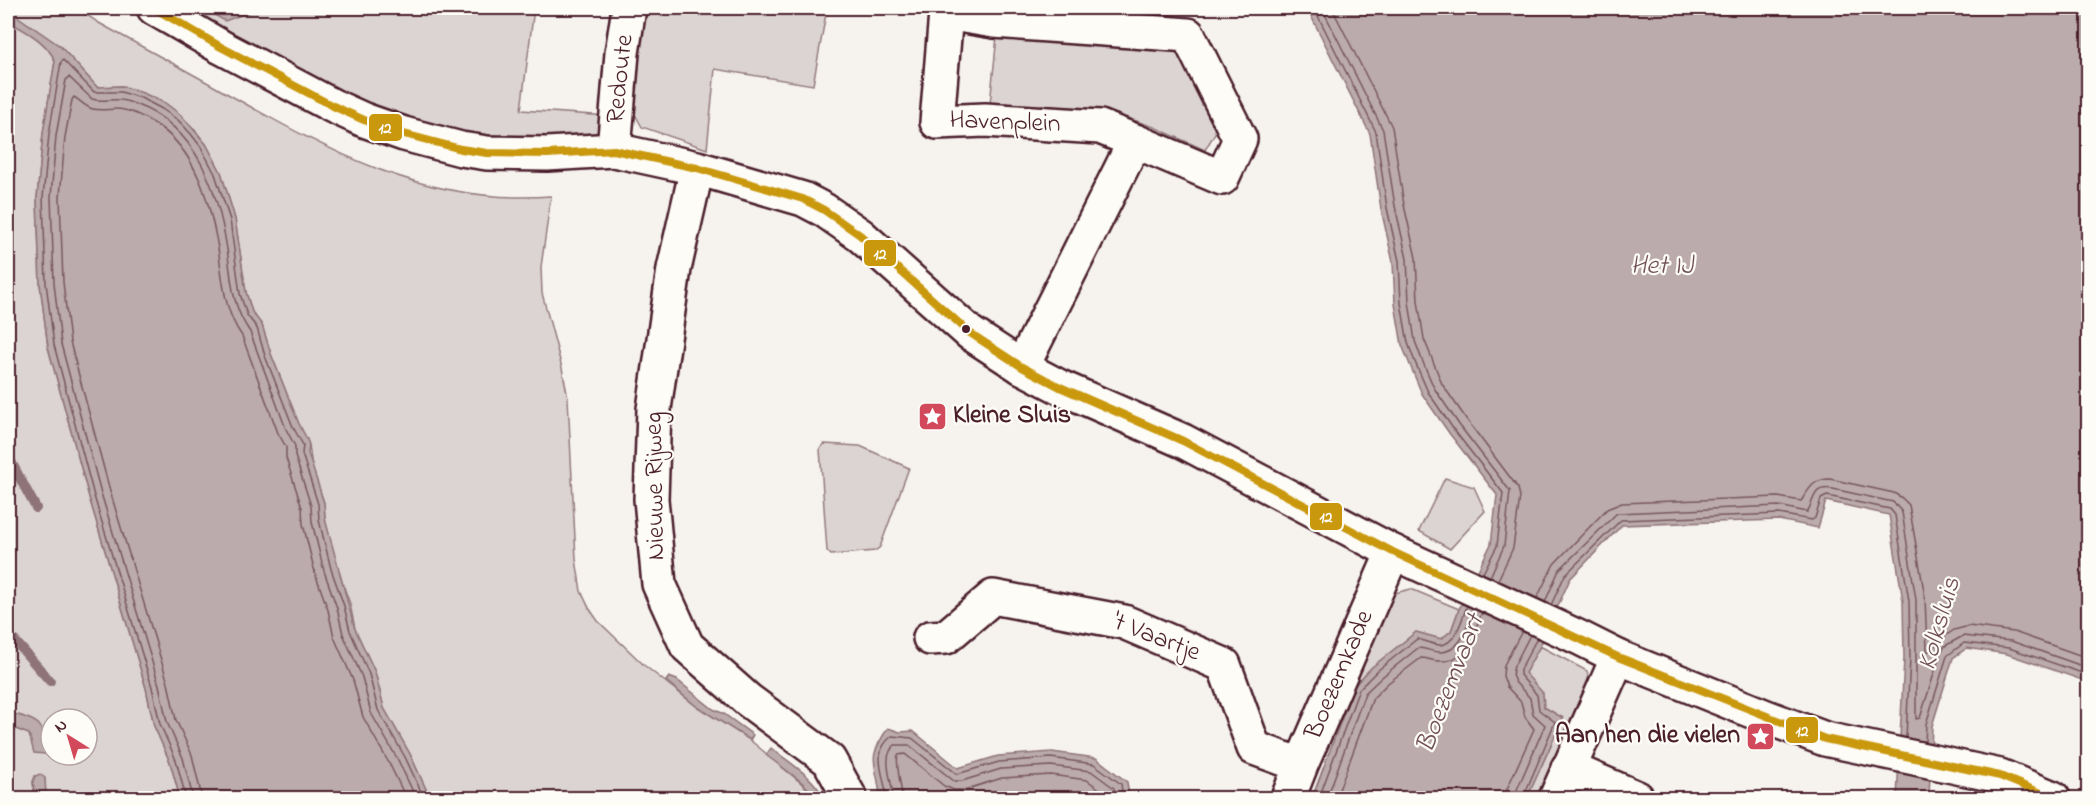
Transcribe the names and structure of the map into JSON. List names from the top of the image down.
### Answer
{
  "streets": {
    "street": [
      "Redoute",
      "Havenplein",
      "Nieuwe Rijweg",
      "'t Vaartje",
      "Boezemkade"
    ]
  },
  "crossings": [
    ["'t Vaartje", "Boezemkade"]
  ],
  "water": ["Het IJ", "Kolksluis", "Boezemvaart"],
  "places": {
    "place": ["Kleine Sluis", "Aan hen die vielen"]
  },
  "lines": ["transit line 12"],
  "north": "top left"
}
